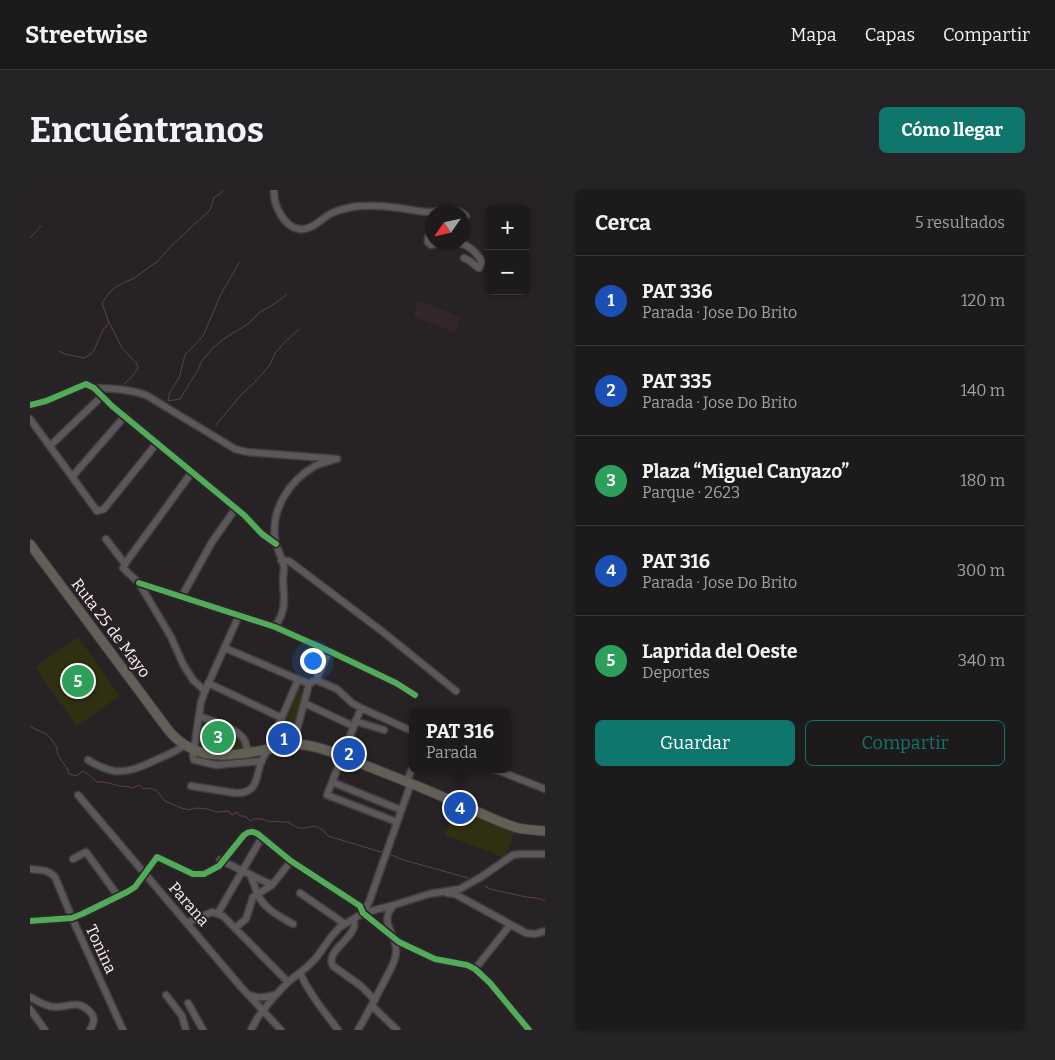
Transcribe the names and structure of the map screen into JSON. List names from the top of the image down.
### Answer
{
  "streets": {
    "main road": ["Ruta 25 de Mayo"],
    "street": ["Parana", "Tonina"]
  },
  "north": "bottom left",
  "page": {
    "header": "Streetwise",
    "nav": ["Mapa", "Capas", "Compartir"],
    "buttons": [
      "Cómo llegar",
      ["Guardar", "Compartir"]
    ],
    "title": "Encuéntranos",
    "heading": ["Cerca", "5 resultados"],
    "map_buttons": ["+", "−"],
    "list": [
      {
        "mark": "1",
        "name": "PAT 336",
        "note": "Parada · Jose Do Brito",
        "value": "120 m"
      },
      {
        "mark": "2",
        "name": "PAT 335",
        "note": "Parada · Jose Do Brito",
        "value": "140 m"
      },
      {
        "mark": "3",
        "name": "Plaza “Miguel Canyazo”",
        "note": "Parque · 2623",
        "value": "180 m"
      },
      {
        "mark": "4",
        "name": "PAT 316",
        "note": "Parada · Jose Do Brito",
        "value": "300 m"
      },
      {
        "mark": "5",
        "name": "Laprida del Oeste",
        "note": "Deportes",
        "value": "340 m"
      }
    ],
    "pins": [
      "5",
      "3",
      "1",
      "2",
      "4"
    ],
    "popup": ["PAT 316", "Parada"]
  }
}
